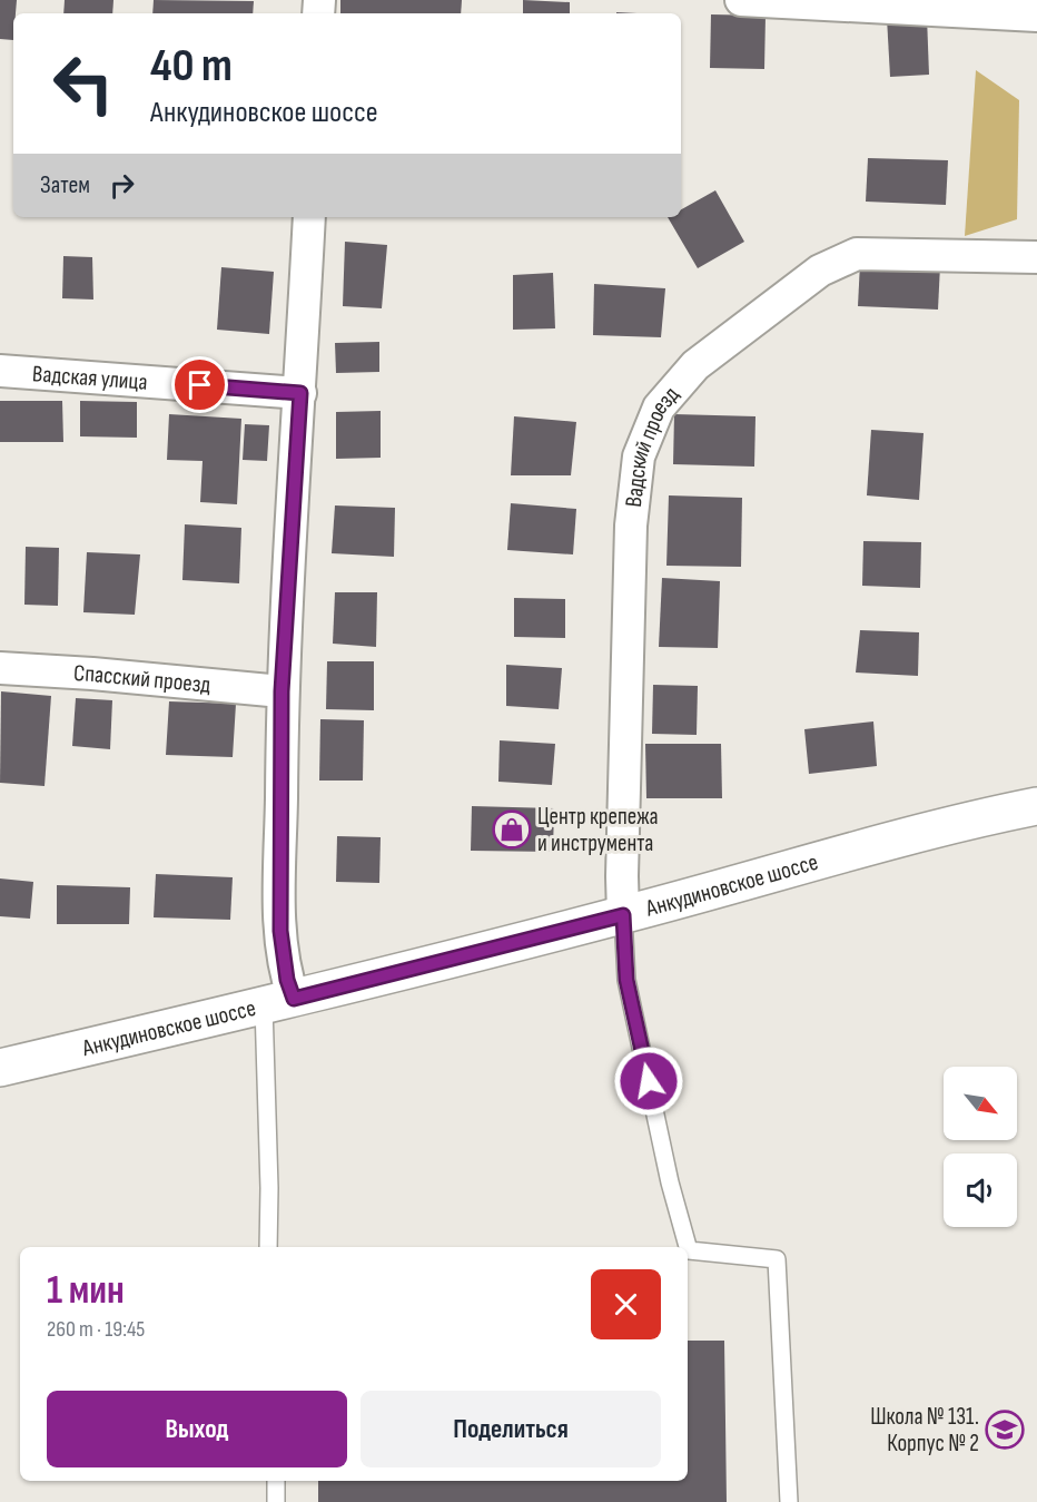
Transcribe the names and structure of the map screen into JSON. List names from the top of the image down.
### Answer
{
  "streets": {
    "main road": ["Анкудиновское шоссе"],
    "street": ["Вадская улица", "Вадский проезд", "Спасский проезд"]
  },
  "crossings": [
    ["Вадский проезд", "Анкудиновское шоссе"]
  ],
  "places": {
    "shop": ["Центр крепежа и инструмента"],
    "school or university": ["Школа № 131. Корпус № 2"]
  },
  "north": "bottom right",
  "page": {
    "turn": ["40 m", "Анкудиновское шоссе"],
    "then": "Затем",
    "heading": ["1 мин", "260 m · 19:45"],
    "buttons": ["Выход", "Поделиться"]
  }
}
